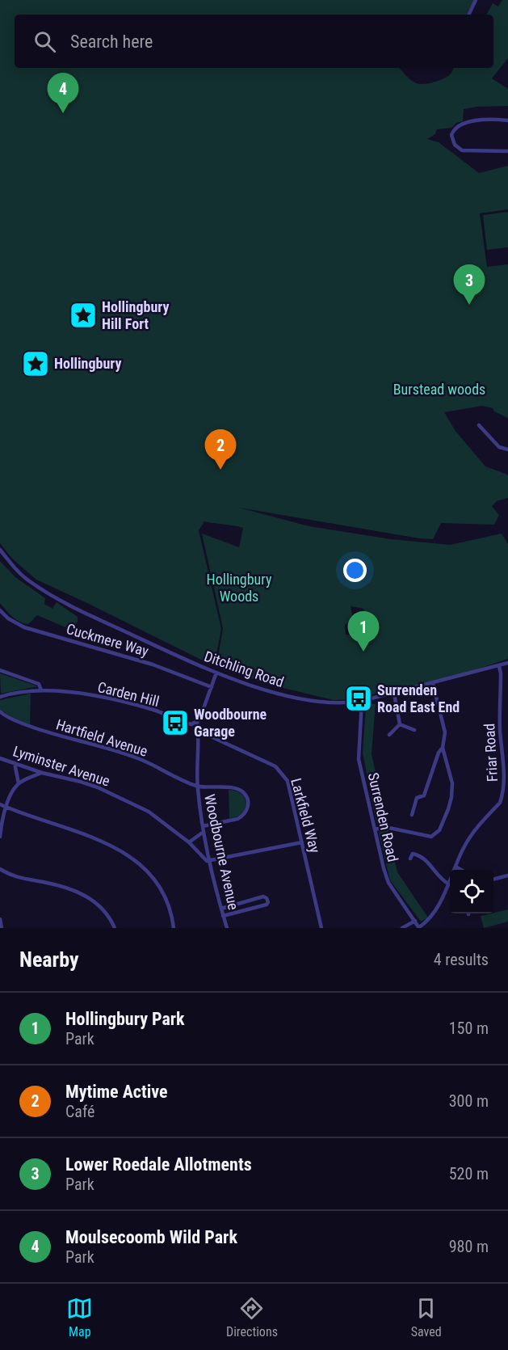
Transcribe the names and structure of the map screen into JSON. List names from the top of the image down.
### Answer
{
  "streets": {
    "street": [
      "Cuckmere Way",
      "Ditchling Road",
      "Carden Hill",
      "Hartfield Avenue",
      "Friar Road",
      "Lyminster Avenue",
      "Larkfield Way",
      "Surrenden Road",
      "Woodbourne Avenue"
    ]
  },
  "crossings": [
    ["Ditchling Road", "Friar Road"],
    ["Ditchling Road", "Surrenden Road"],
    ["Carden Hill", "Woodbourne Avenue"],
    ["Hartfield Avenue", "Woodbourne Avenue"],
    ["Friar Road", "Surrenden Road"],
    ["Lyminster Avenue", "Woodbourne Avenue"],
    ["Larkfield Way", "Woodbourne Avenue"]
  ],
  "parks": ["Burstead woods", "Hollingbury Woods"],
  "places": {
    "place": ["Hollingbury Hill Fort", "Hollingbury"],
    "bus stop": ["Surrenden Road East End", "Woodbourne Garage"]
  },
  "page": {
    "search": "Search here",
    "pins": [
      "4",
      "3",
      "2",
      "1"
    ],
    "heading": ["Nearby", "4 results"],
    "list": [
      {
        "mark": "1",
        "name": "Hollingbury Park",
        "note": "Park",
        "value": "150 m"
      },
      {
        "mark": "2",
        "name": "Mytime Active",
        "note": "Café",
        "value": "300 m"
      },
      {
        "mark": "3",
        "name": "Lower Roedale Allotments",
        "note": "Park",
        "value": "520 m"
      },
      {
        "mark": "4",
        "name": "Moulsecoomb Wild Park",
        "note": "Park",
        "value": "980 m"
      }
    ],
    "nav": ["Map", "Directions", "Saved"]
  }
}
